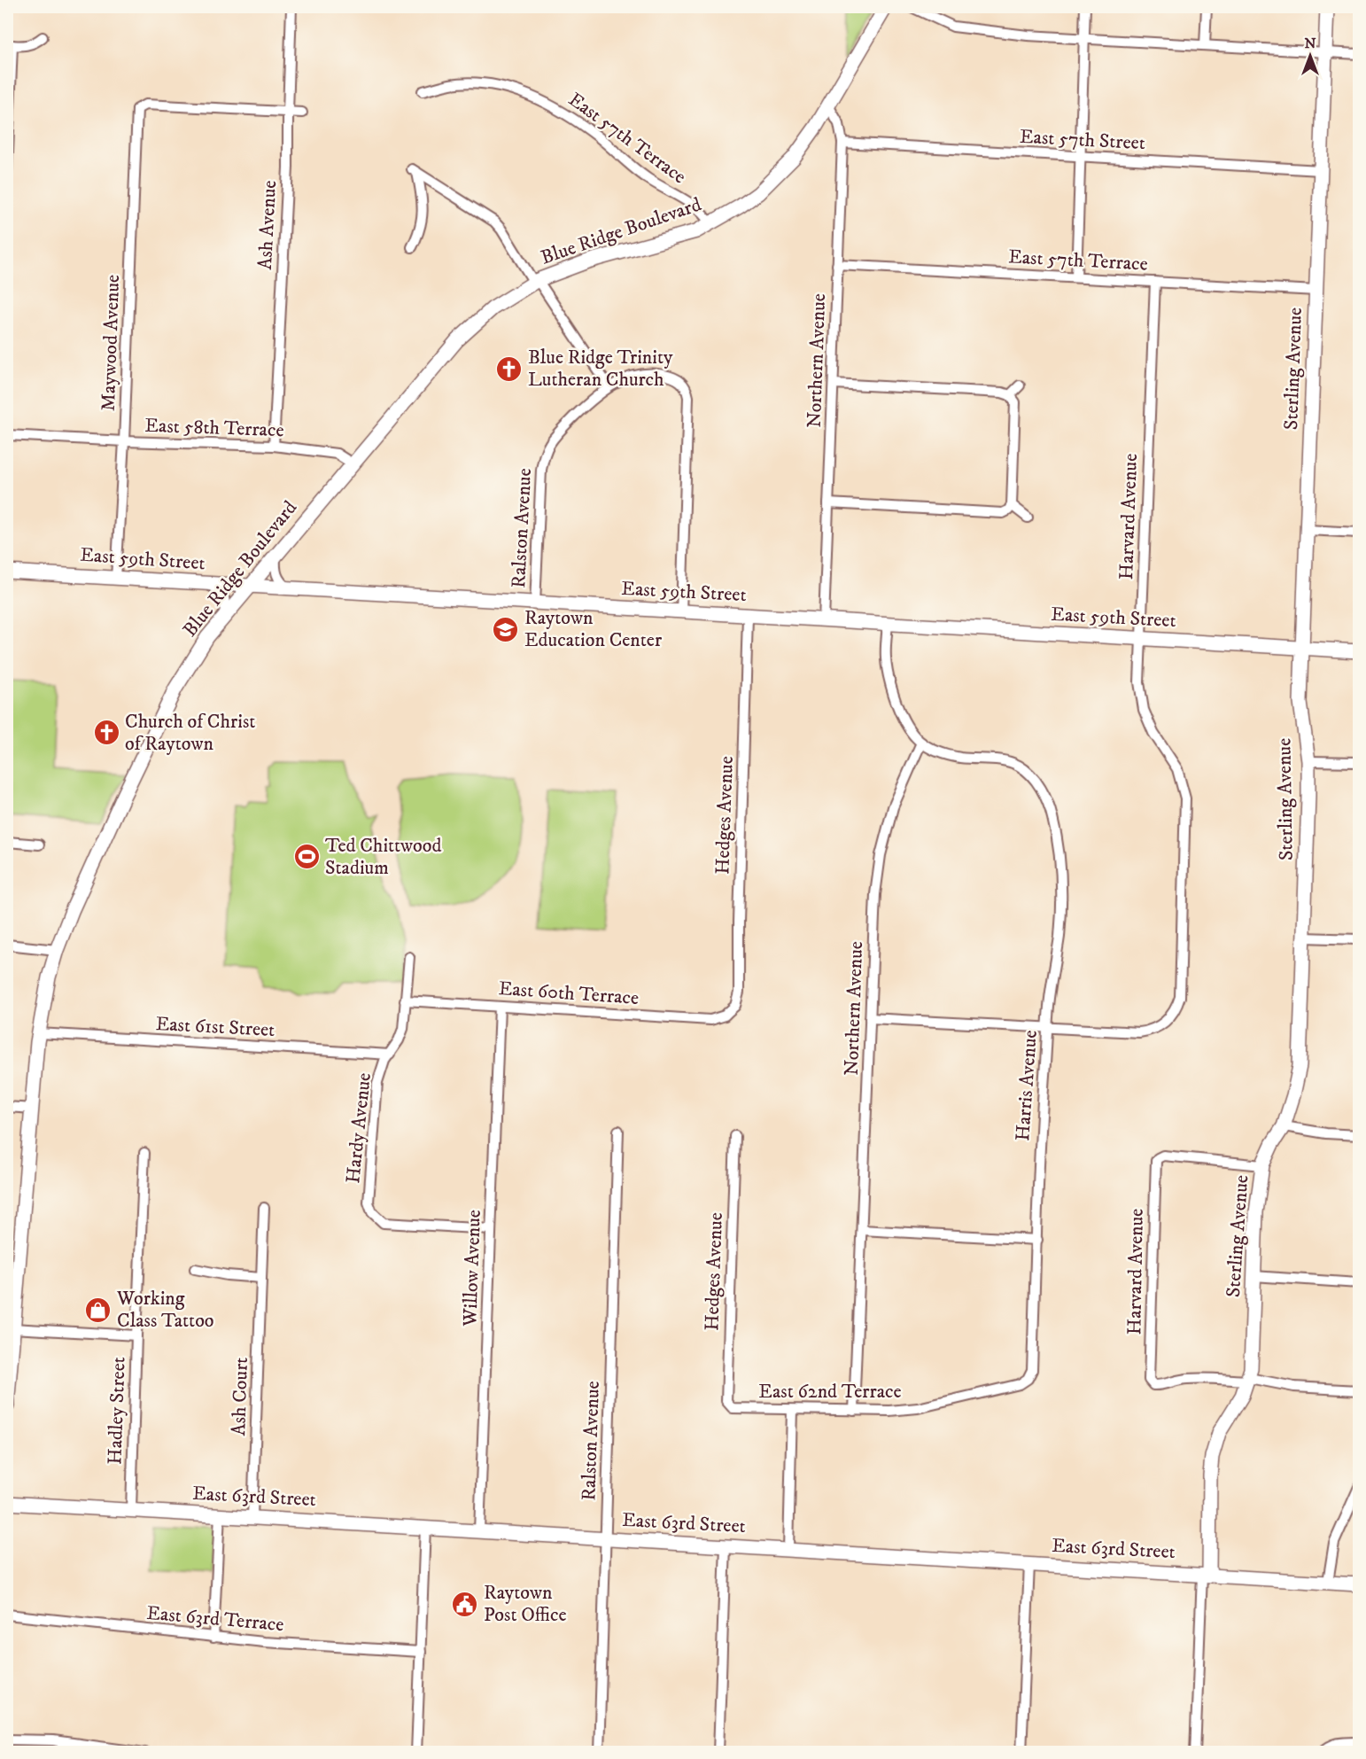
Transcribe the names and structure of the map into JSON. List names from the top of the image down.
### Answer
{
  "streets": {
    "street": [
      "East 57th Terrace",
      "East 57th Street",
      "Ash Avenue",
      "Blue Ridge Boulevard",
      "Maywood Avenue",
      "Northern Avenue",
      "Sterling Avenue",
      "East 58th Terrace",
      "Harvard Avenue",
      "Ralston Avenue",
      "East 59th Street",
      "Hedges Avenue",
      "East 60th Terrace",
      "East 61st Street",
      "Harris Avenue",
      "Hardy Avenue",
      "Willow Avenue",
      "East 62nd Terrace",
      "Ash Court",
      "Hadley Street",
      "East 63rd Street",
      "East 63rd Terrace"
    ]
  },
  "crossings": [
    ["East 57th Terrace", "Blue Ridge Boulevard"],
    ["East 57th Terrace", "Northern Avenue"],
    ["East 57th Terrace", "Sterling Avenue"],
    ["East 57th Terrace", "Harvard Avenue"],
    ["East 57th Street", "Northern Avenue"],
    ["East 57th Street", "Sterling Avenue"],
    ["Ash Avenue", "Maywood Avenue"],
    ["Ash Avenue", "East 58th Terrace"],
    ["Blue Ridge Boulevard", "Northern Avenue"],
    ["Blue Ridge Boulevard", "East 58th Terrace"],
    ["Blue Ridge Boulevard", "East 59th Street"],
    ["Blue Ridge Boulevard", "East 61st Street"],
    ["Maywood Avenue", "East 58th Terrace"],
    ["Maywood Avenue", "East 59th Street"],
    ["Northern Avenue", "East 59th Street"],
    ["Northern Avenue", "Harris Avenue"],
    ["Northern Avenue", "East 62nd Terrace"],
    ["Sterling Avenue", "Harvard Avenue"],
    ["Sterling Avenue", "East 59th Street"],
    ["Sterling Avenue", "East 63rd Street"],
    ["Harvard Avenue", "East 59th Street"],
    ["Harvard Avenue", "Harris Avenue"],
    ["Ralston Avenue", "East 59th Street"],
    ["Ralston Avenue", "East 63rd Street"],
    ["East 59th Street", "Hedges Avenue"],
    ["Hedges Avenue", "East 60th Terrace"],
    ["Hedges Avenue", "East 62nd Terrace"],
    ["East 60th Terrace", "Hardy Avenue"],
    ["East 60th Terrace", "Willow Avenue"],
    ["East 61st Street", "Hardy Avenue"],
    ["Harris Avenue", "East 62nd Terrace"],
    ["Hardy Avenue", "Willow Avenue"],
    ["Willow Avenue", "East 63rd Street"],
    ["Ash Court", "East 63rd Street"],
    ["Hadley Street", "East 63rd Street"]
  ],
  "places": {
    "church": ["Blue Ridge Trinity Lutheran Church", "Church of Christ of Raytown"],
    "school or university": ["Raytown Education Center"],
    "sports": ["Ted Chittwood Stadium"],
    "shop": ["Working Class Tattoo"],
    "public building": ["Raytown Post Office"]
  },
  "north": "top"
}
